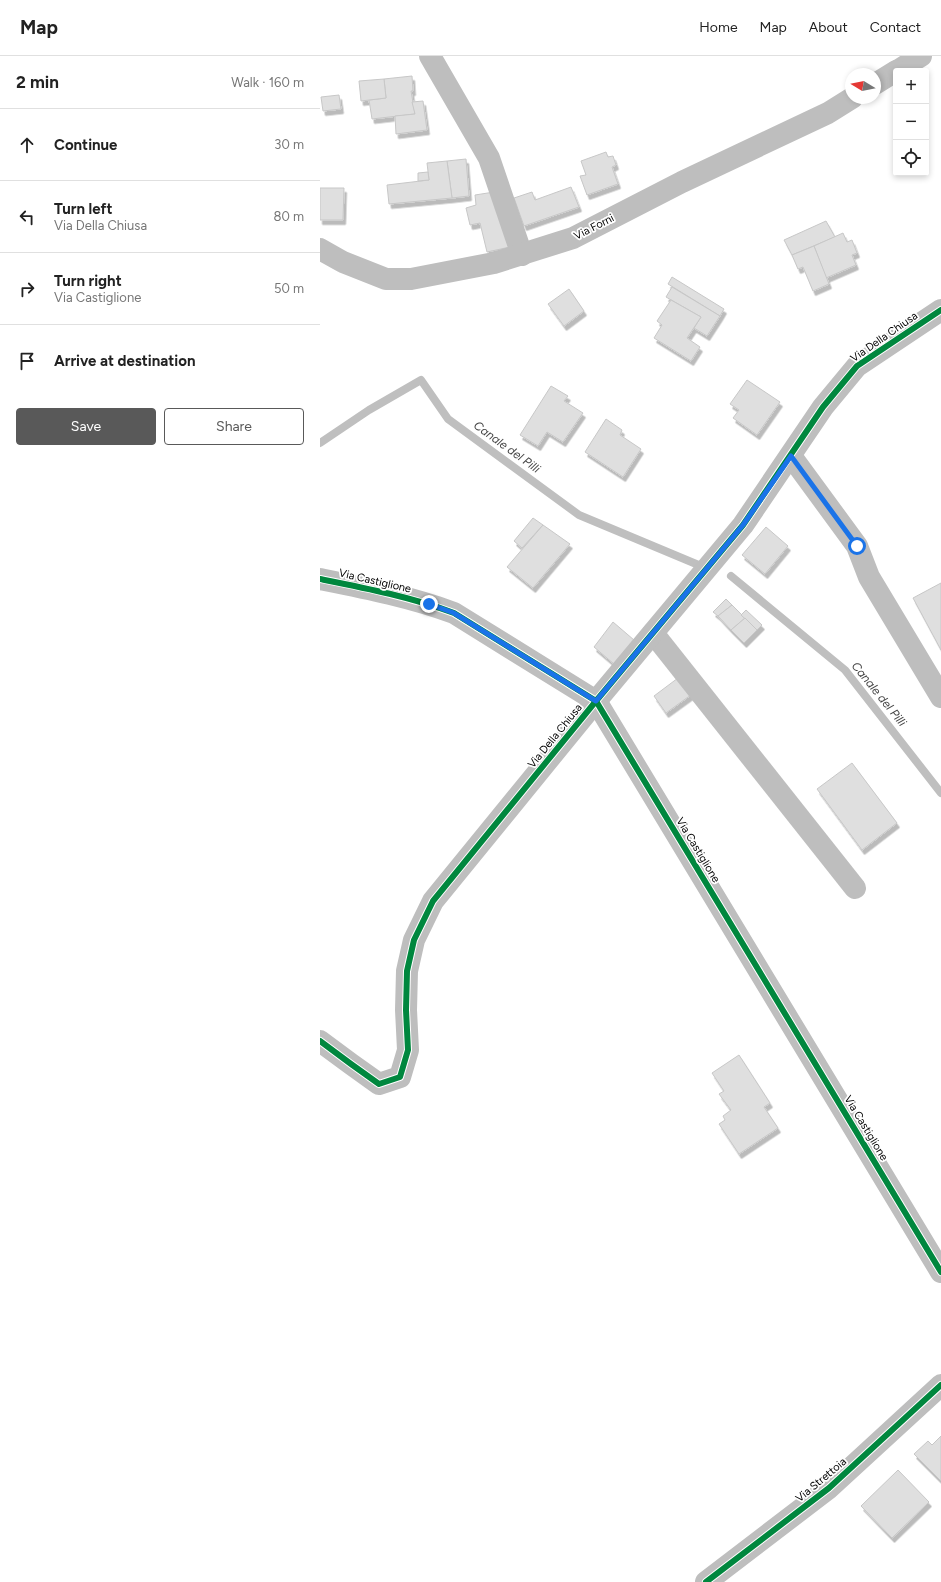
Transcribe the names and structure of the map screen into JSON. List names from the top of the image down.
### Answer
{
  "streets": {
    "street": [
      "Via Forni",
      "Via Della Chiusa",
      "Via Castiglione",
      "Via Strettoia"
    ]
  },
  "crossings": [
    ["Via Della Chiusa", "Via Castiglione"]
  ],
  "water": ["Canale del Pilli"],
  "north": "left",
  "page": {
    "header": "Map",
    "nav": [
      "Home",
      "Map",
      "About",
      "Contact"
    ],
    "heading": ["2 min", "Walk · 160 m"],
    "map_buttons": ["+", "−"],
    "list": [
      ["Continue", "30 m"],
      ["Turn left", "Via Della Chiusa", "80 m"],
      ["Turn right", "Via Castiglione", "50 m"],
      "Arrive at destination"
    ],
    "buttons": ["Save", "Share"]
  }
}
